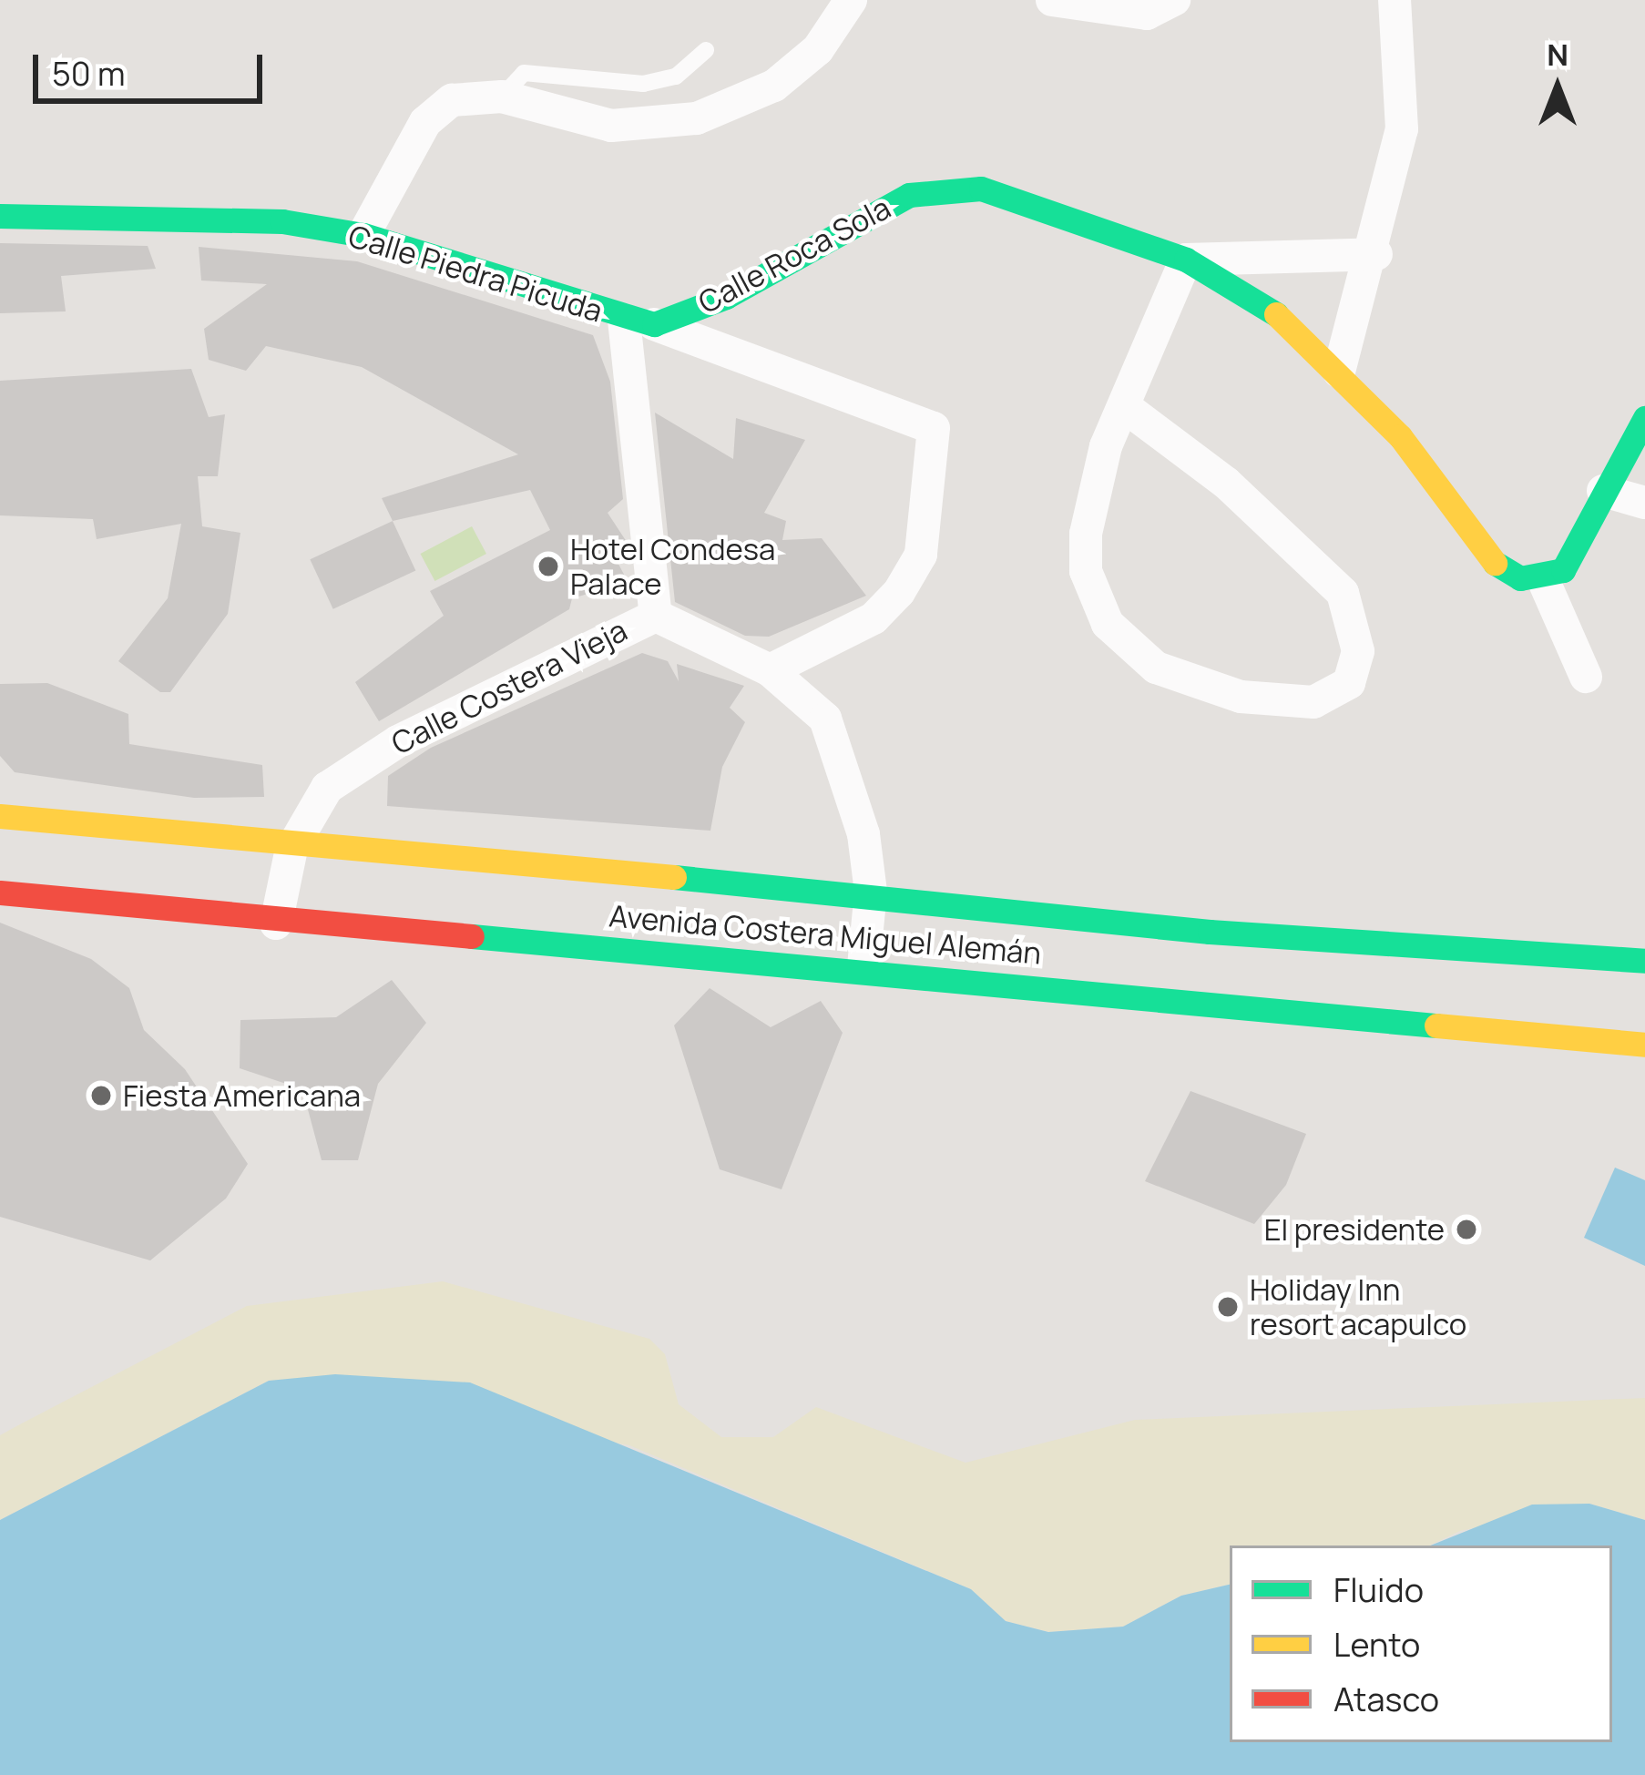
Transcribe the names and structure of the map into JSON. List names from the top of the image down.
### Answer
{
  "streets": {
    "main road": ["Calle Roca Sola", "Calle Piedra Picuda", "Avenida Costera Miguel Alemán"],
    "street": ["Calle Costera Vieja"]
  },
  "crossings": [
    ["Calle Roca Sola", "Calle Piedra Picuda"],
    ["Calle Piedra Picuda", "Calle Costera Vieja"],
    ["Calle Costera Vieja", "Avenida Costera Miguel Alemán"]
  ],
  "places": [
    "Hotel Condesa Palace",
    "Fiesta Americana",
    "El presidente",
    "Holiday Inn resort acapulco"
  ],
  "legend": ["Fluido", "Lento", "Atasco"],
  "scale_bar": "50 m",
  "north": "top"
}
